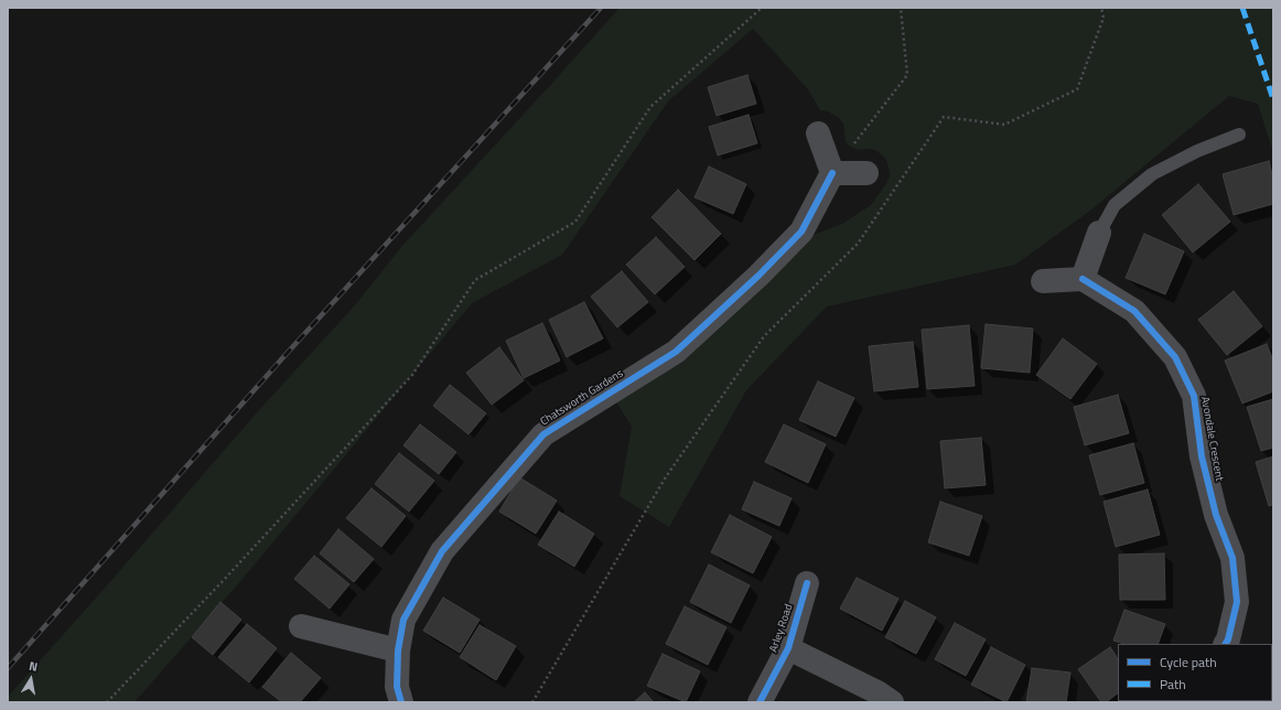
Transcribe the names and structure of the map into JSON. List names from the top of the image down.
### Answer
{
  "streets": {
    "street": ["Chatsworth Gardens", "Avondale Crescent", "Arley Road"]
  },
  "legend": ["Cycle path", "Path"],
  "north": "top"
}
